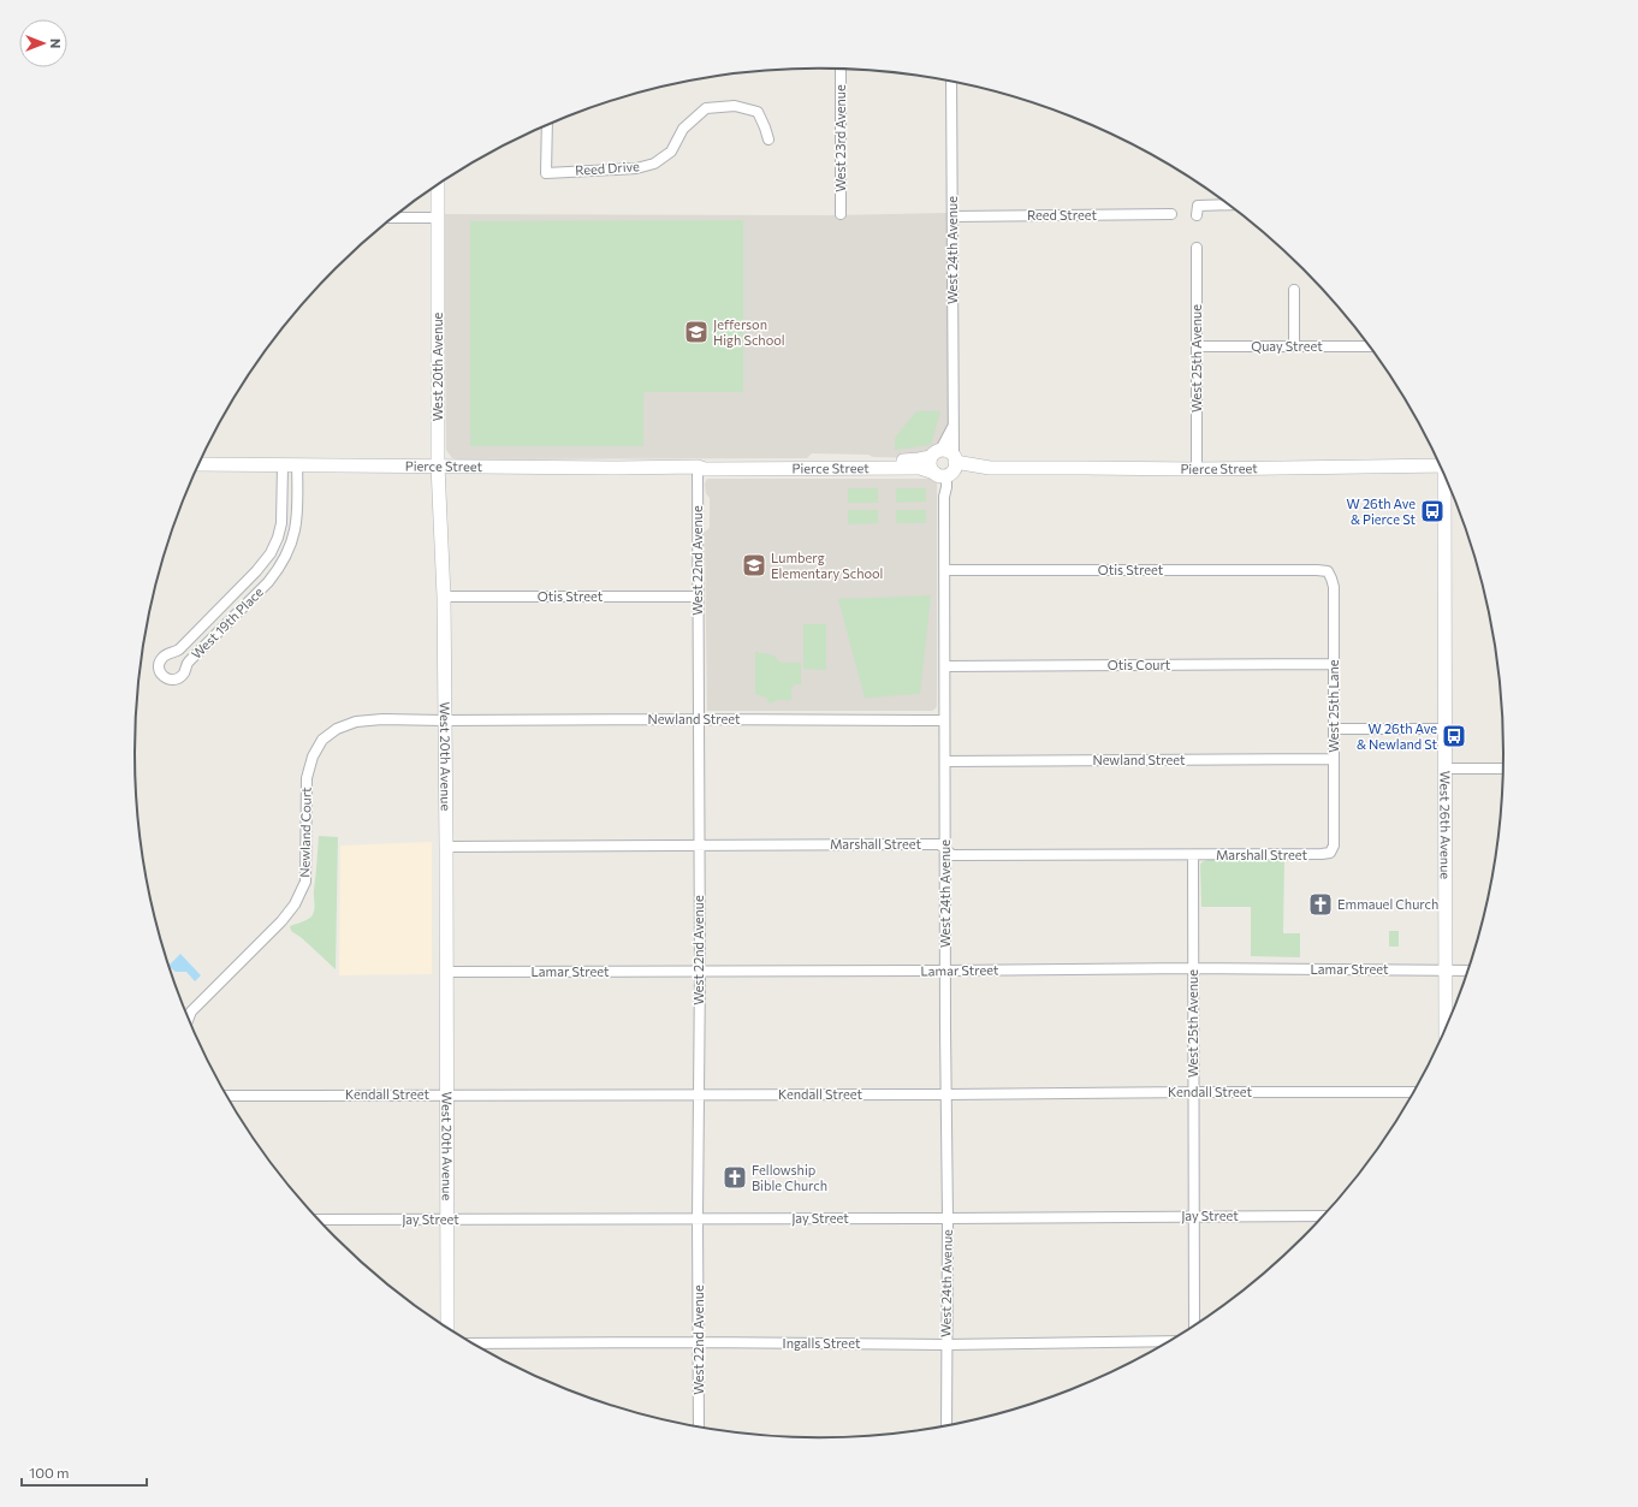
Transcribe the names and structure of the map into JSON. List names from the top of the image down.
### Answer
{
  "streets": {
    "street": [
      "West 23rd Avenue",
      "Reed Drive",
      "Reed Street",
      "West 24th Avenue",
      "Quay Street",
      "West 25th Avenue",
      "West 20th Avenue",
      "Pierce Street",
      "West 22nd Avenue",
      "Otis Street",
      "West 19th Place",
      "Otis Court",
      "West 25th Lane",
      "Newland Street",
      "West 26th Avenue",
      "Newland Court",
      "Marshall Street",
      "Lamar Street",
      "Kendall Street",
      "Jay Street",
      "Ingalls Street"
    ]
  },
  "crossings": [
    ["Reed Street", "West 24th Avenue"],
    ["West 24th Avenue", "Pierce Street"],
    ["West 24th Avenue", "Otis Street"],
    ["West 24th Avenue", "Otis Court"],
    ["West 24th Avenue", "Newland Street"],
    ["West 24th Avenue", "Marshall Street"],
    ["West 24th Avenue", "Lamar Street"],
    ["West 24th Avenue", "Kendall Street"],
    ["West 24th Avenue", "Jay Street"],
    ["West 24th Avenue", "Ingalls Street"],
    ["Quay Street", "West 25th Avenue"],
    ["West 25th Avenue", "Pierce Street"],
    ["West 25th Avenue", "Marshall Street"],
    ["West 25th Avenue", "Lamar Street"],
    ["West 25th Avenue", "Kendall Street"],
    ["West 25th Avenue", "Jay Street"],
    ["West 20th Avenue", "Pierce Street"],
    ["West 20th Avenue", "Otis Street"],
    ["West 20th Avenue", "Newland Street"],
    ["West 20th Avenue", "Newland Court"],
    ["West 20th Avenue", "Marshall Street"],
    ["West 20th Avenue", "Lamar Street"],
    ["West 20th Avenue", "Kendall Street"],
    ["West 20th Avenue", "Jay Street"],
    ["Pierce Street", "West 22nd Avenue"],
    ["Pierce Street", "West 19th Place"],
    ["West 22nd Avenue", "Otis Street"],
    ["West 22nd Avenue", "Newland Street"],
    ["West 22nd Avenue", "Marshall Street"],
    ["West 22nd Avenue", "Lamar Street"],
    ["West 22nd Avenue", "Kendall Street"],
    ["West 22nd Avenue", "Jay Street"],
    ["West 22nd Avenue", "Ingalls Street"],
    ["Otis Street", "West 25th Lane"],
    ["Otis Court", "West 25th Lane"],
    ["West 25th Lane", "Newland Street"],
    ["West 25th Lane", "Marshall Street"],
    ["Newland Street", "Newland Court"],
    ["West 26th Avenue", "Lamar Street"]
  ],
  "places": {
    "school or university": ["Jefferson High School", "Lumberg Elementary School"],
    "bus stop": ["W 26th Ave & Pierce St", "W 26th Ave & Newland St"],
    "church": ["Emmauel Church", "Fellowship Bible Church"]
  },
  "scale_bar": "100 m",
  "north": "right"
}
